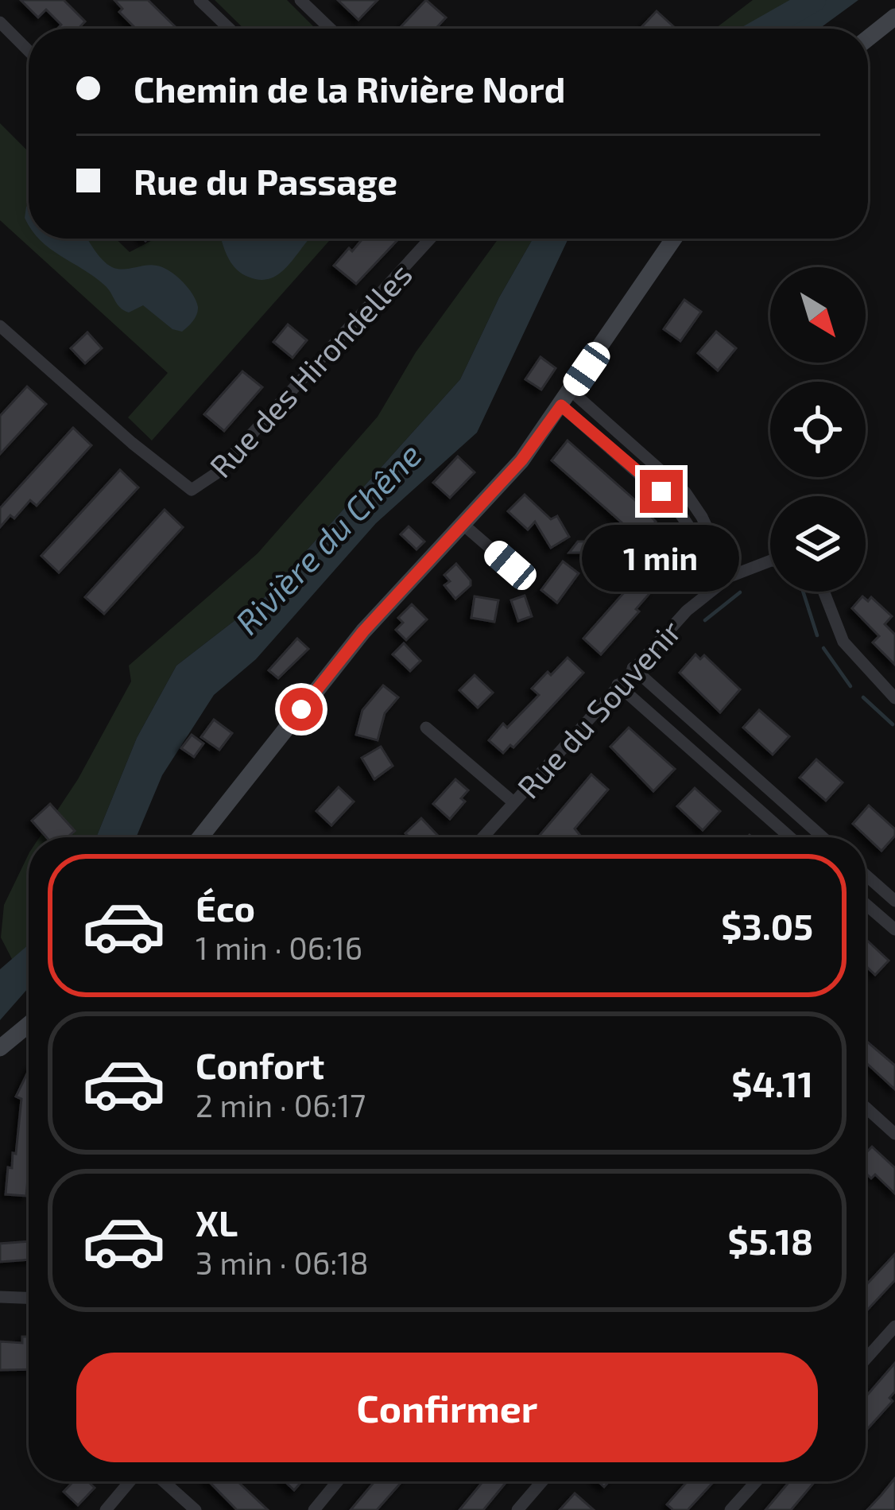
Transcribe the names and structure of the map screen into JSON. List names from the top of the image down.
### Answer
{
  "streets": {
    "street": ["Rue des Hirondelles", "Rue du Souvenir"]
  },
  "water": ["Rivière du Chêne"],
  "north": "bottom right",
  "page": {
    "banner": ["Chemin de la Rivière Nord", "Rue du Passage"],
    "bubble": "1 min",
    "list": [
      {
        "name": "Éco",
        "note": "1 min · 06:16",
        "value": "$3.05"
      },
      {
        "name": "Confort",
        "note": "2 min · 06:17",
        "value": "$4.11"
      },
      {
        "name": "XL",
        "note": "3 min · 06:18",
        "value": "$5.18"
      }
    ],
    "buttons": "Confirmer"
  }
}
